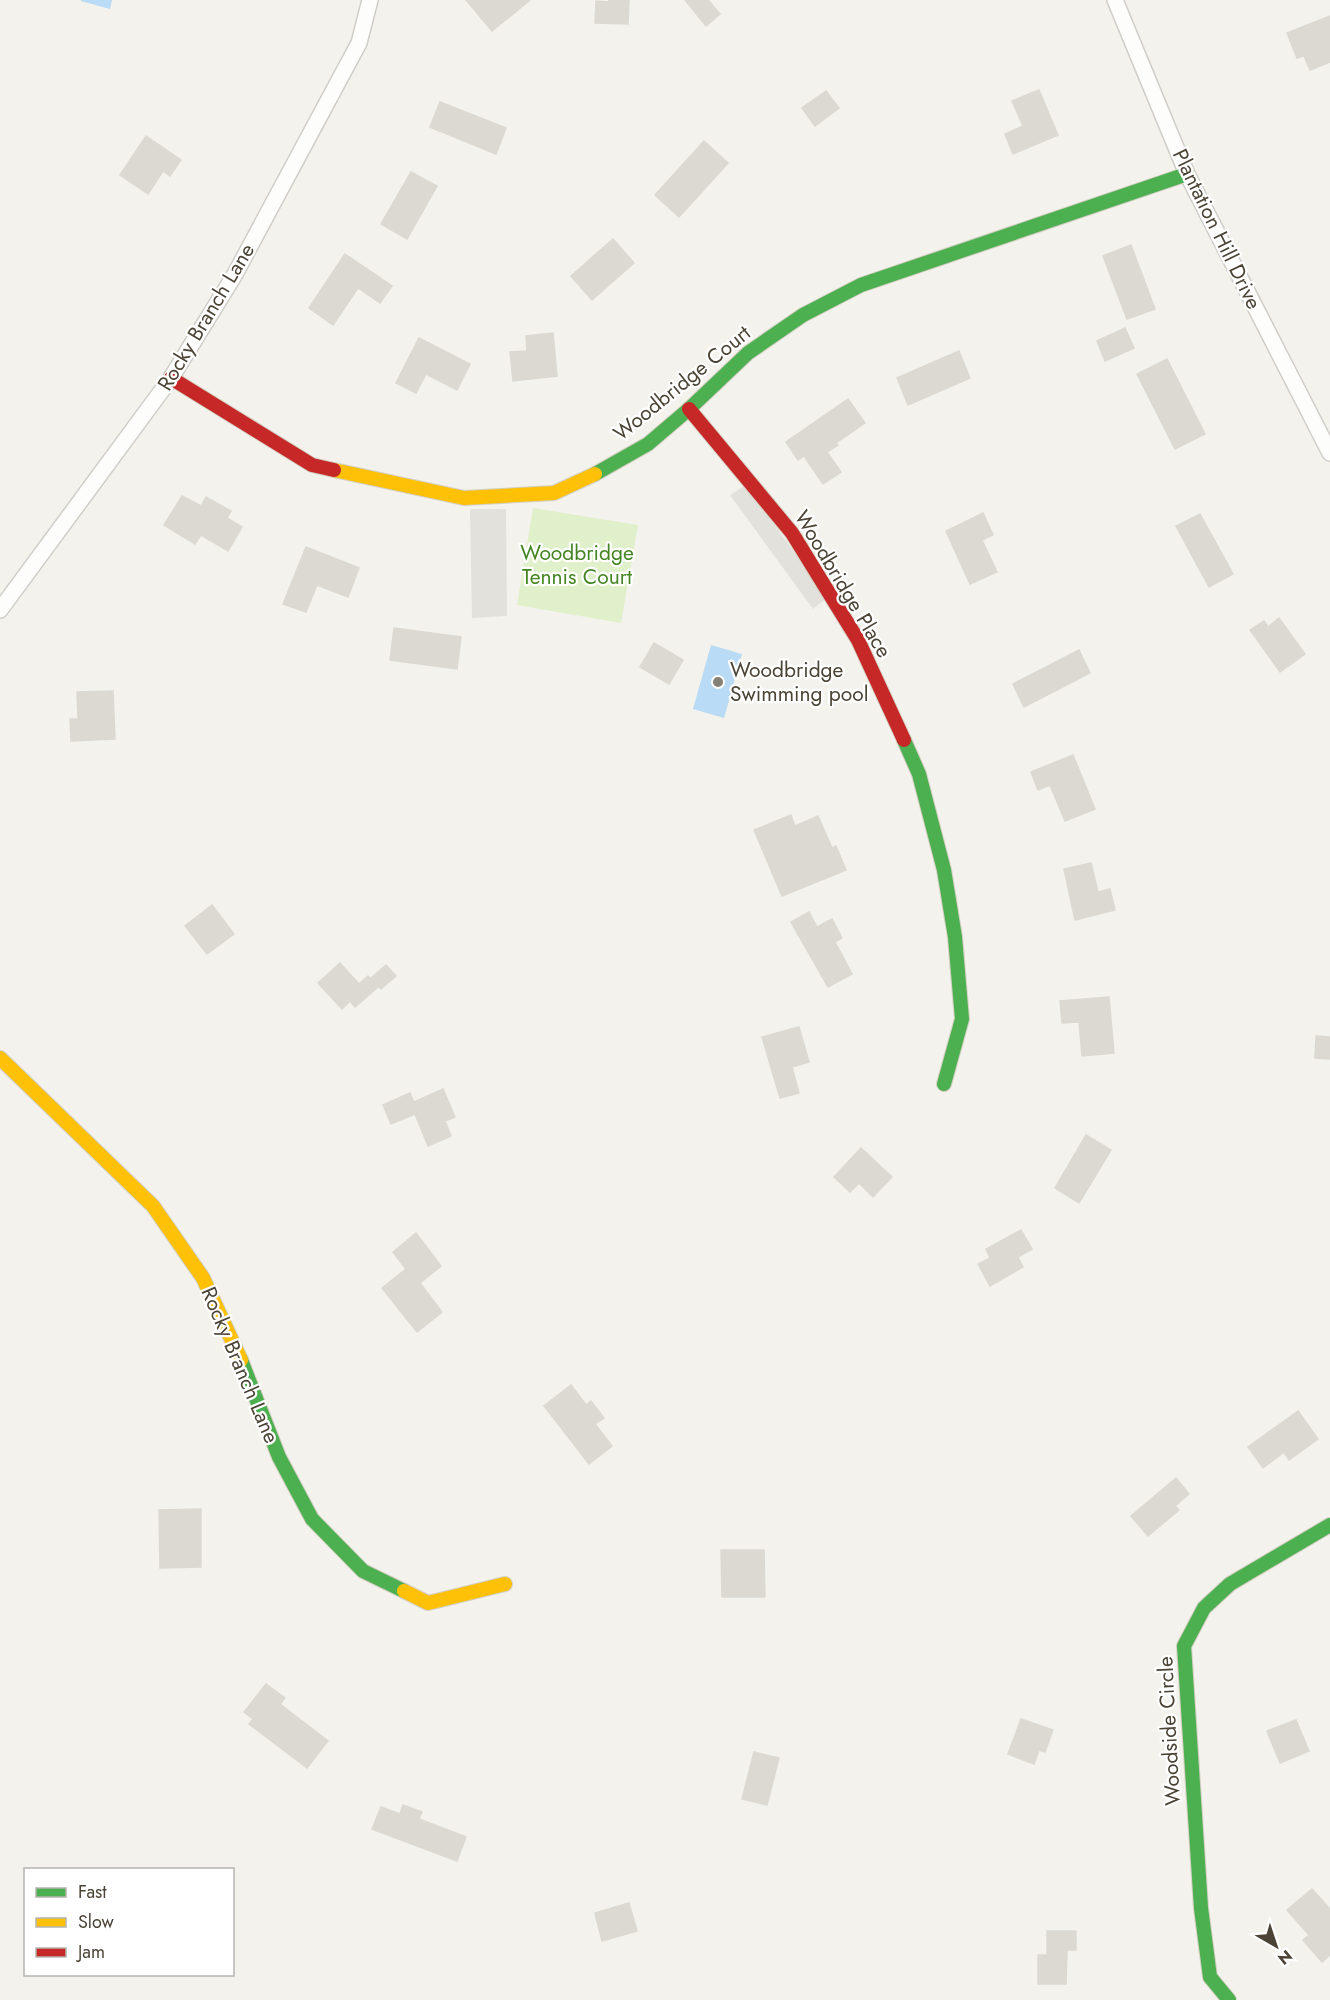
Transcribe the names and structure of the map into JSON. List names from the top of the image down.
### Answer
{
  "streets": {
    "street": [
      "Plantation Hill Drive",
      "Rocky Branch Lane",
      "Woodbridge Court",
      "Woodbridge Place",
      "Woodside Circle"
    ]
  },
  "crossings": [
    ["Plantation Hill Drive", "Woodbridge Court"],
    ["Rocky Branch Lane", "Woodbridge Court"],
    ["Woodbridge Court", "Woodbridge Place"]
  ],
  "parks": ["Woodbridge Tennis Court"],
  "places": ["Woodbridge Swimming pool"],
  "legend": ["Fast", "Slow", "Jam"],
  "north": "bottom right"
}
